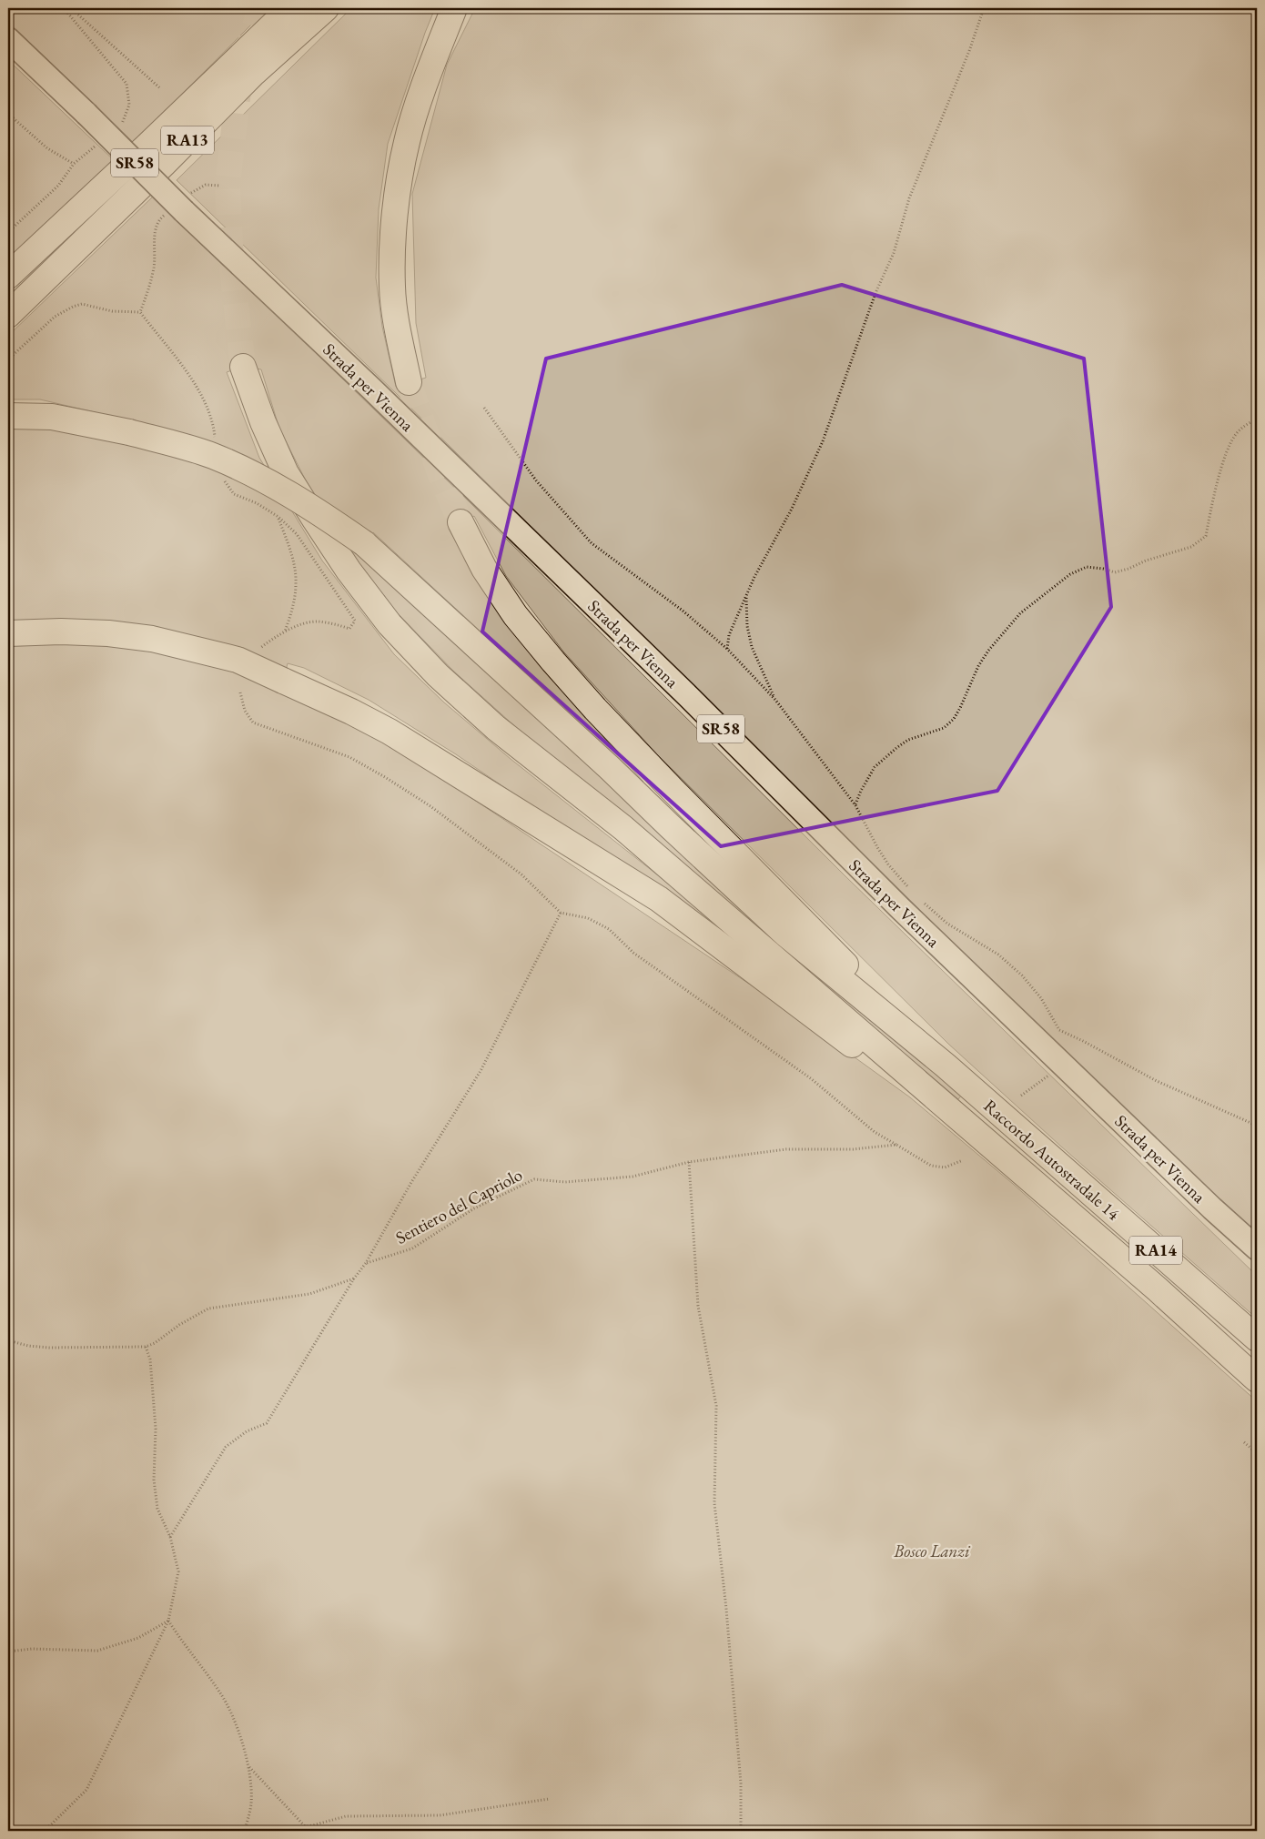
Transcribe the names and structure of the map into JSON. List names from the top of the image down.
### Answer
{
  "streets": {
    "highway": ["RA13", "Raccordo Autostradale 14", "RA14"],
    "main road": ["SR58", "Strada per Vienna"],
    "path": ["Sentiero del Capriolo"]
  },
  "parks": ["Bosco Lanzi"]
}
